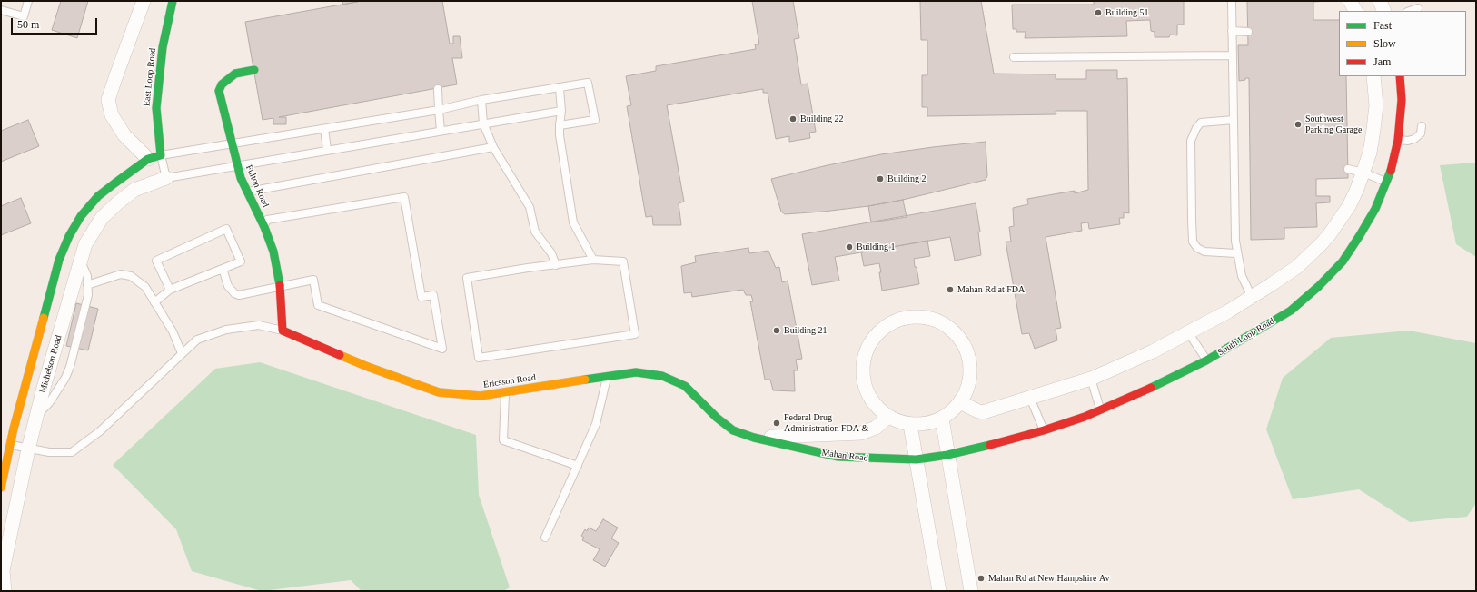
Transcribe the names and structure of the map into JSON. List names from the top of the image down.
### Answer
{
  "streets": {
    "street": [
      "East Loop Road",
      "Fulton Road",
      "South Loop Road",
      "Michelson Road",
      "Ericsson Road",
      "Mahan Road"
    ]
  },
  "crossings": [
    ["East Loop Road", "Michelson Road"],
    ["Fulton Road", "Ericsson Road"],
    ["South Loop Road", "Mahan Road"],
    ["Ericsson Road", "Mahan Road"]
  ],
  "places": [
    "Building 51",
    "Building 22",
    "Southwest Parking Garage",
    "Building 2",
    "Building 1",
    "Mahan Rd at FDA",
    "Building 21",
    "Federal Drug Administration FDA &",
    "Mahan Rd at New Hampshire Av"
  ],
  "legend": ["Fast", "Slow", "Jam"],
  "scale_bar": "50 m"
}
